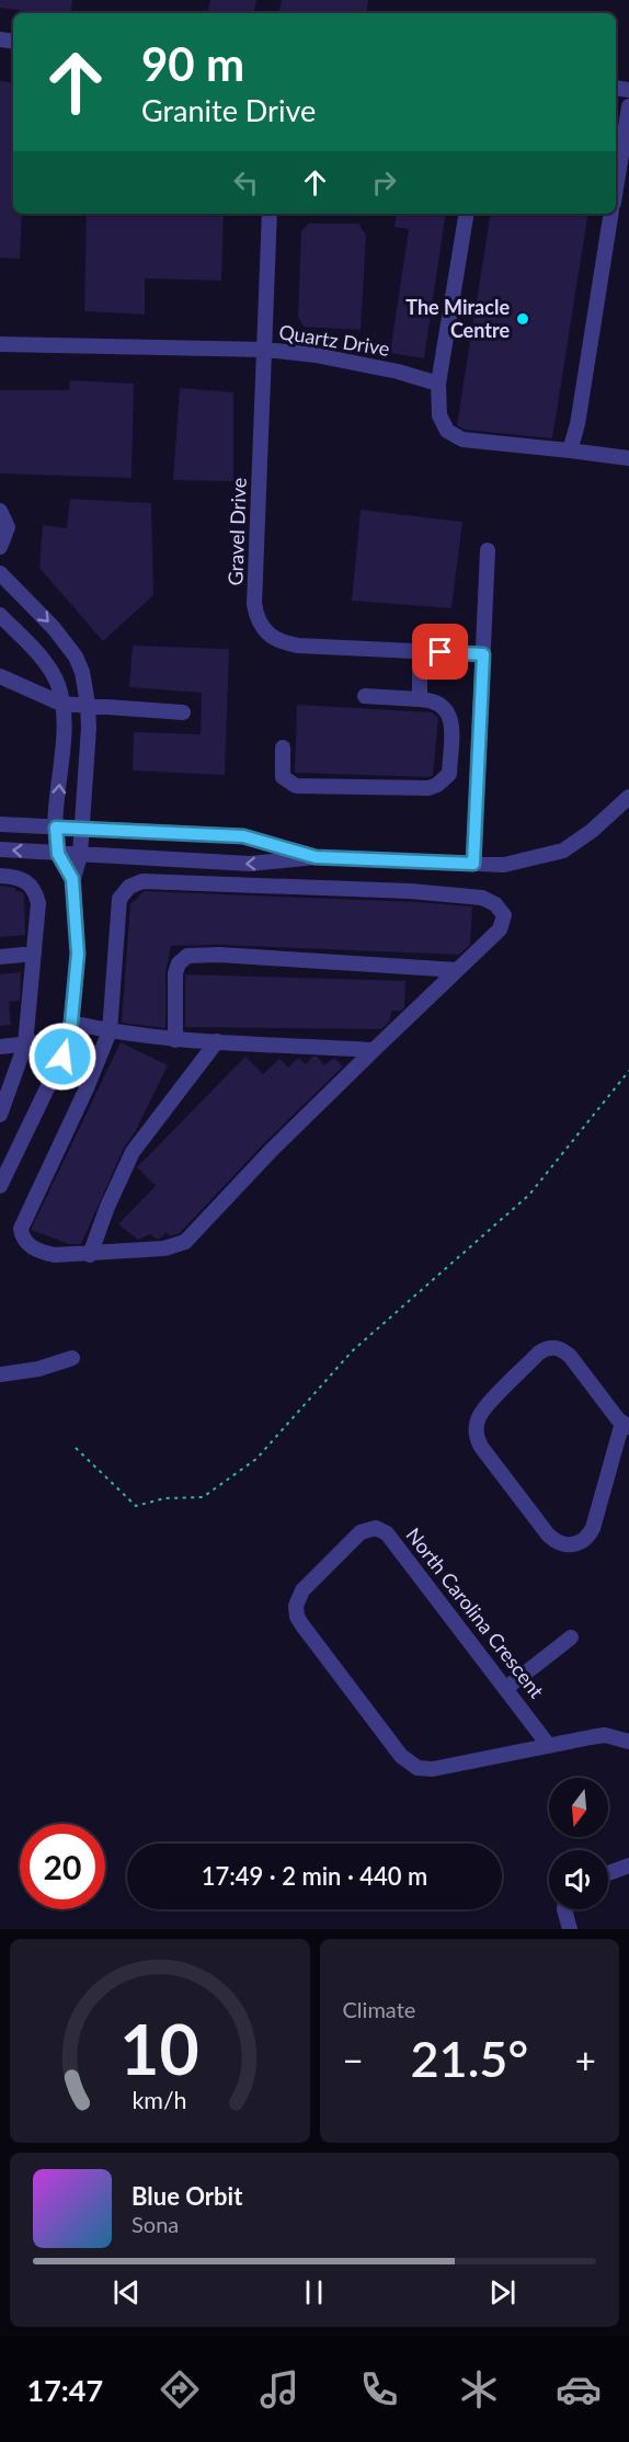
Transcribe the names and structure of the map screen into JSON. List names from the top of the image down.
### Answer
{
  "streets": {
    "street": ["Quartz Drive", "Gravel Drive", "North Carolina Crescent"]
  },
  "crossings": [
    ["Quartz Drive", "Gravel Drive"]
  ],
  "places": ["The Miracle Centre"],
  "north": "bottom",
  "page": {
    "turn": ["90 m", "Granite Drive"],
    "limit": "20",
    "trip": "17:49 · 2 min · 440 m",
    "tile": "Climate",
    "heat": ["−", "21.5°", "+"],
    "song": ["Blue Orbit", "Sona"],
    "tabs": "17:47",
    "gauge": ["10", "km/h"]
  }
}
